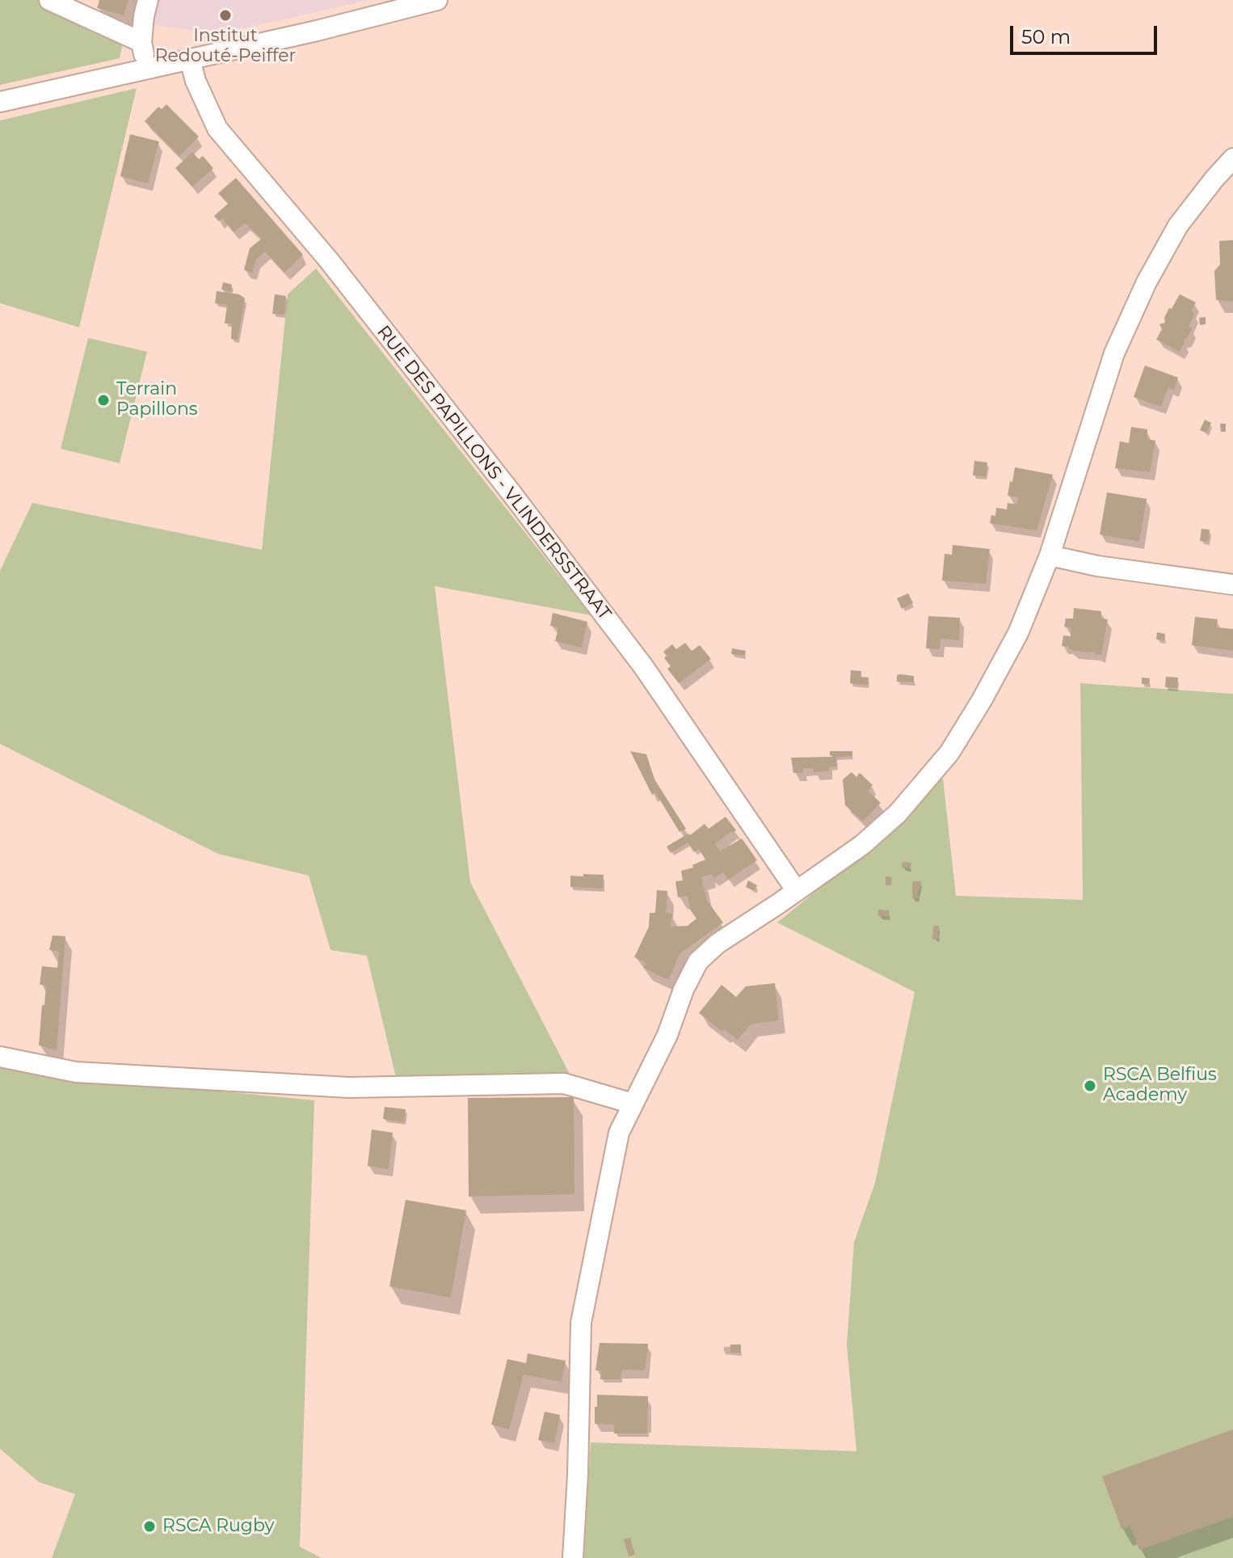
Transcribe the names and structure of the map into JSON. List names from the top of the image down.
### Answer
{
  "streets": {
    "street": ["RUE DES PAPILLONS - VLINDERSSTRAAT"]
  },
  "places": [
    "Institut Redouté-Peiffer",
    "Terrain Papillons",
    "RSCA Belfius Academy",
    "RSCA Rugby"
  ],
  "scale_bar": "50 m"
}
